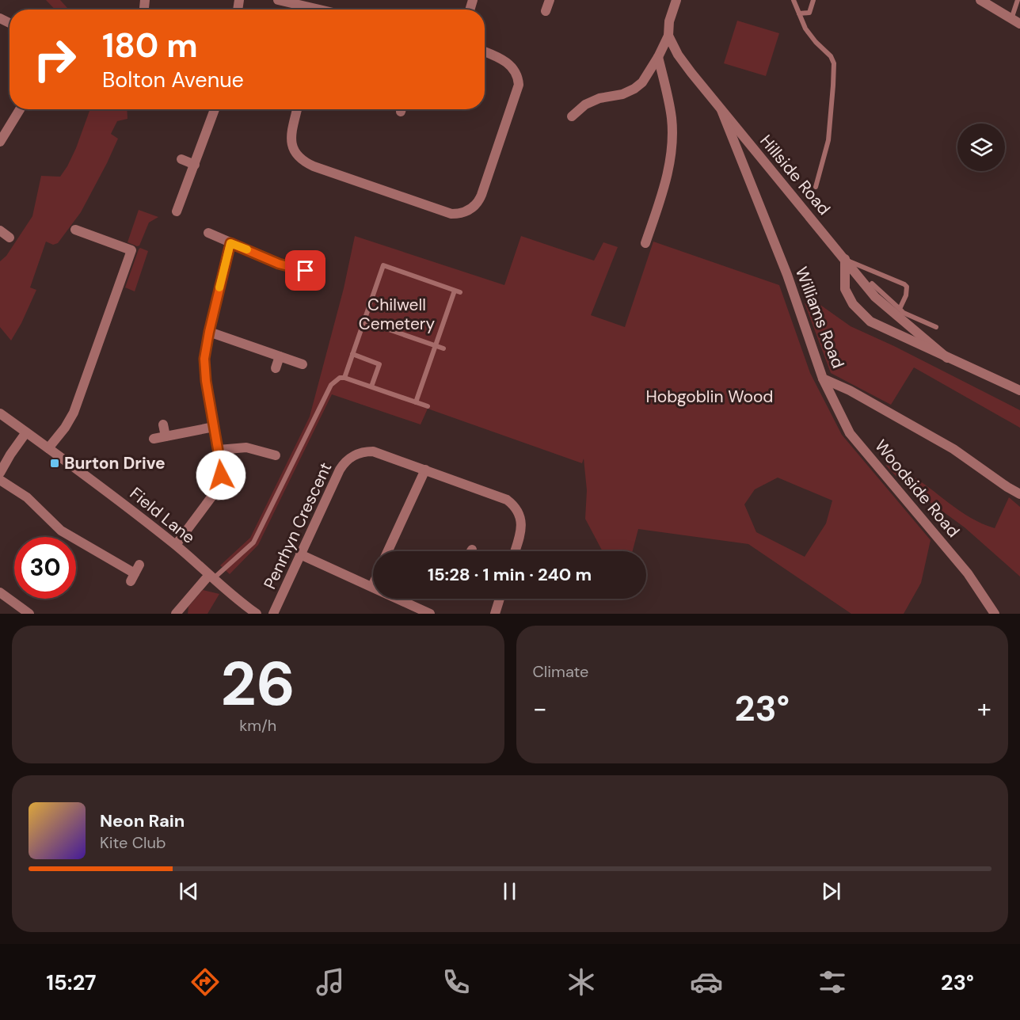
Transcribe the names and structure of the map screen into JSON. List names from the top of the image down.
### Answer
{
  "streets": {
    "street": [
      "Hillside Road",
      "Williams Road",
      "Woodside Road",
      "Field Lane",
      "Penrhyn Crescent"
    ]
  },
  "crossings": [
    ["Hillside Road", "Williams Road"],
    ["Williams Road", "Woodside Road"]
  ],
  "parks": ["Chilwell Cemetery", "Hobgoblin Wood"],
  "places": {
    "transit": ["Burton Drive"]
  },
  "page": {
    "turn": ["180 m", "Bolton Avenue"],
    "limit": "30",
    "trip": "15:28 · 1 min · 240 m",
    "tile": [
      ["26", "km/h"],
      "Climate"
    ],
    "heat": ["−", "23°", "+"],
    "song": ["Neon Rain", "Kite Club"],
    "tabs": ["15:27", "23°"]
  }
}
